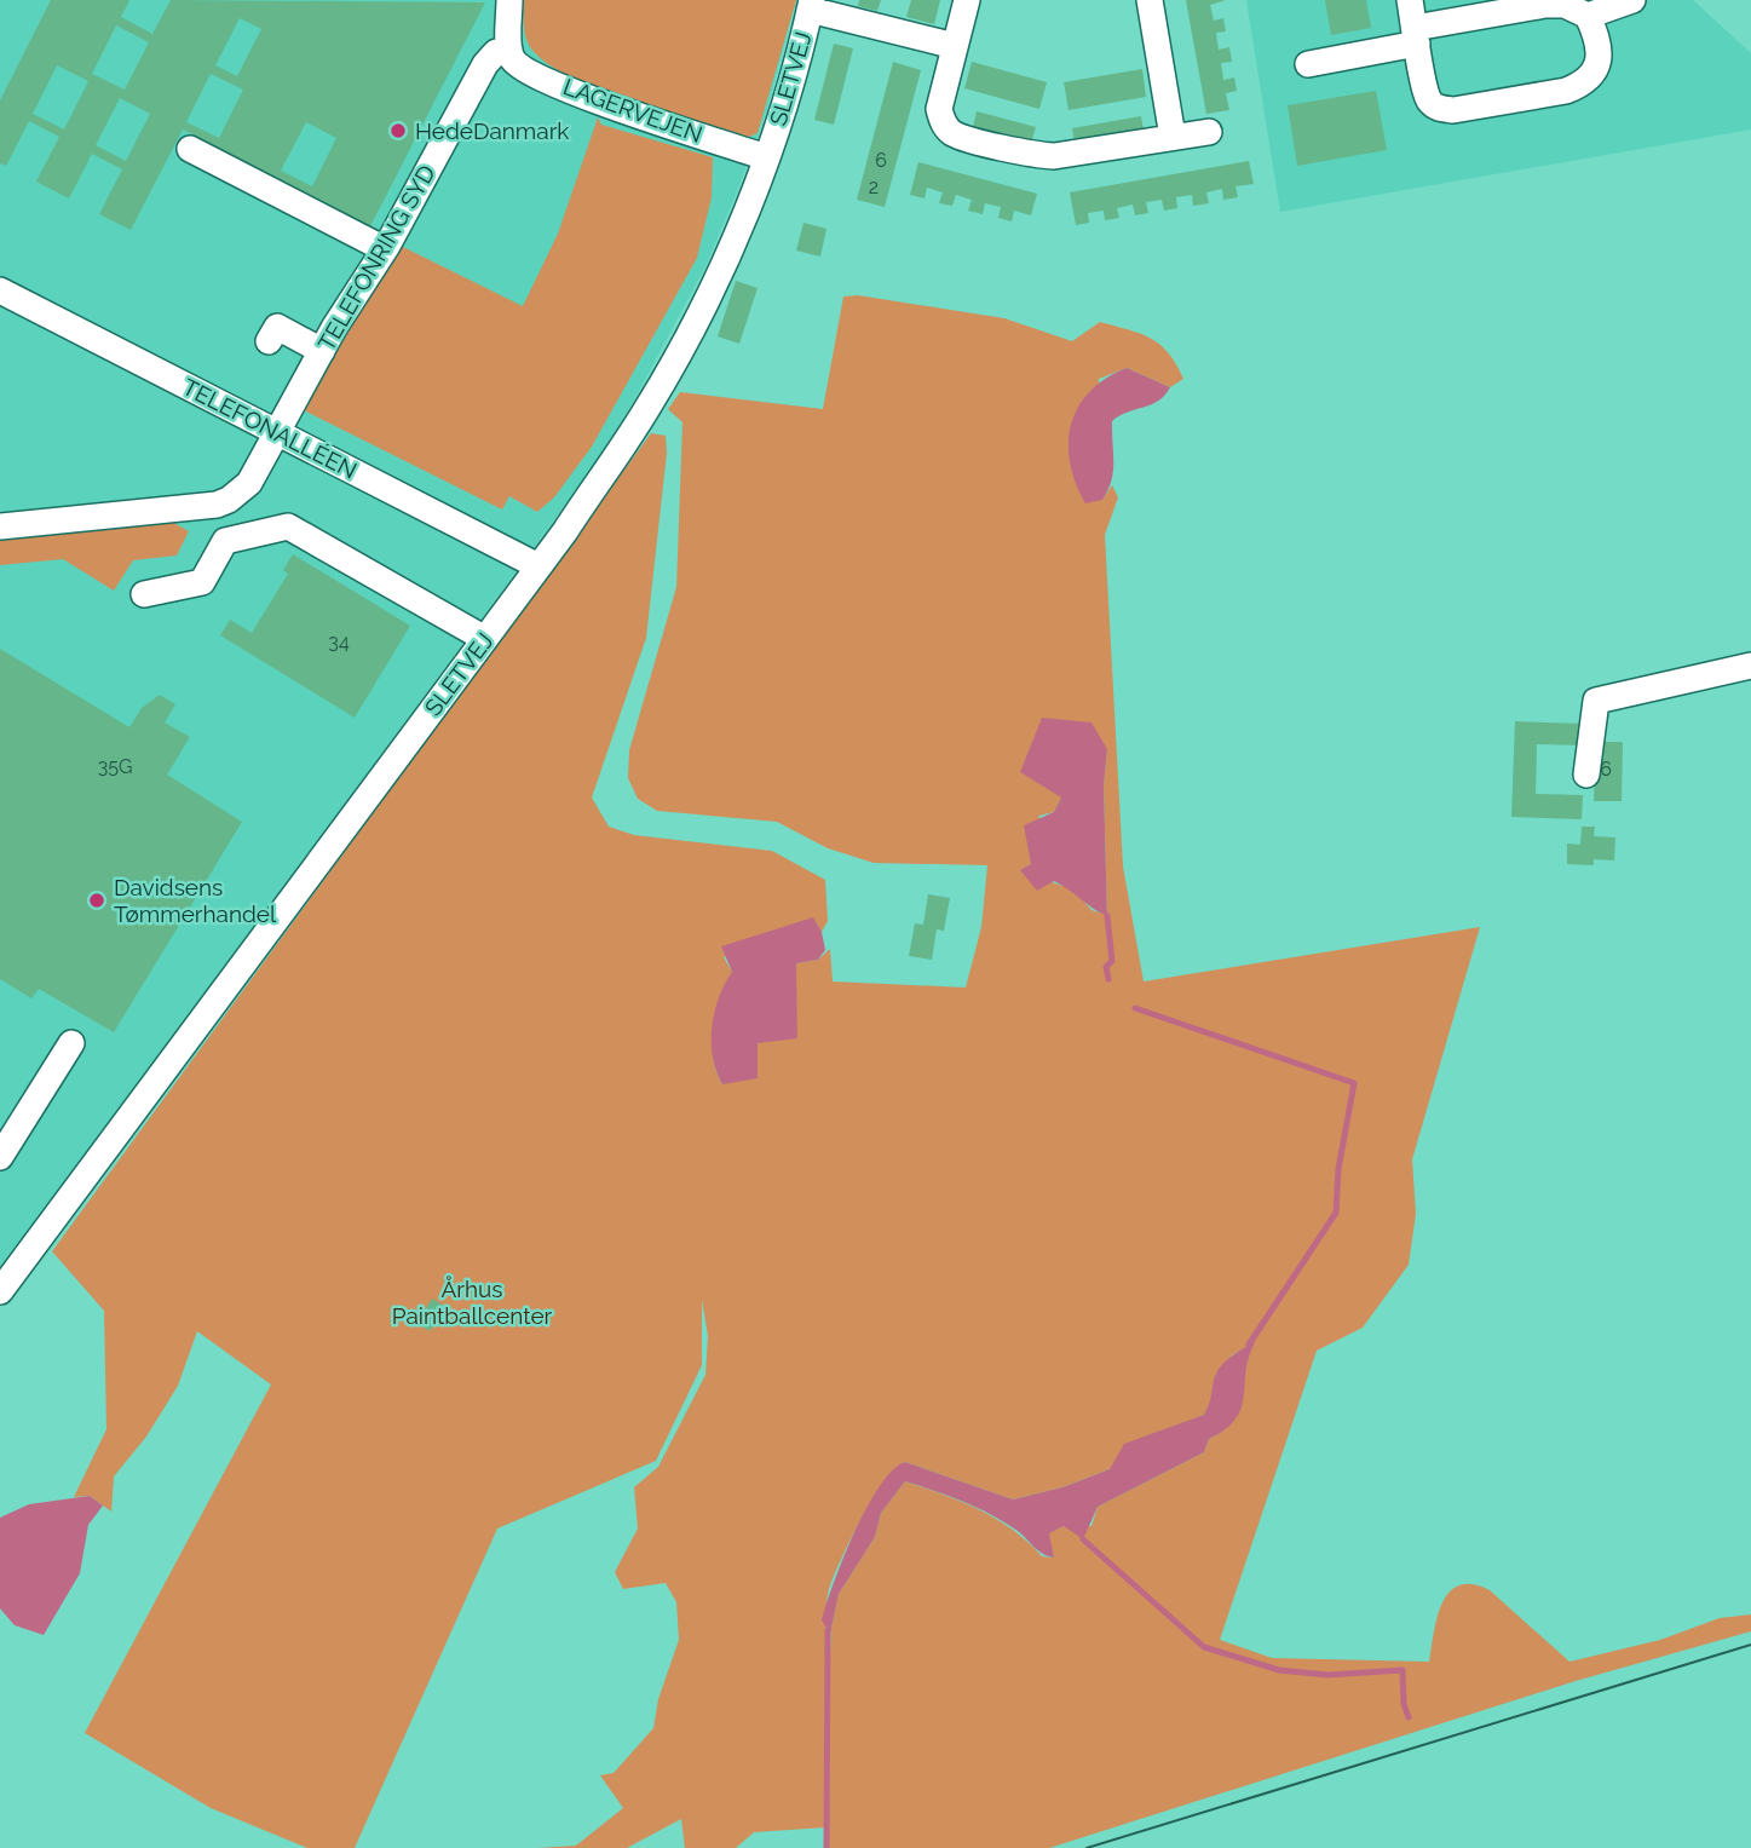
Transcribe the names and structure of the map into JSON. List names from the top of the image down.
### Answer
{
  "streets": {
    "street": [
      "SLETVEJ",
      "LAGERVEJEN",
      "TELEFONRING SYD",
      "TELEFONALLÉEN"
    ]
  },
  "crossings": [
    ["SLETVEJ", "LAGERVEJEN"],
    ["SLETVEJ", "TELEFONALLÉEN"],
    ["LAGERVEJEN", "TELEFONRING SYD"],
    ["TELEFONRING SYD", "TELEFONALLÉEN"]
  ],
  "parks": ["Århus Paintballcenter"],
  "places": ["HedeDanmark", "Davidsens Tømmerhandel"],
  "house_numbers": [
    "6",
    "2",
    "34",
    "35G",
    "6"
  ]
}
